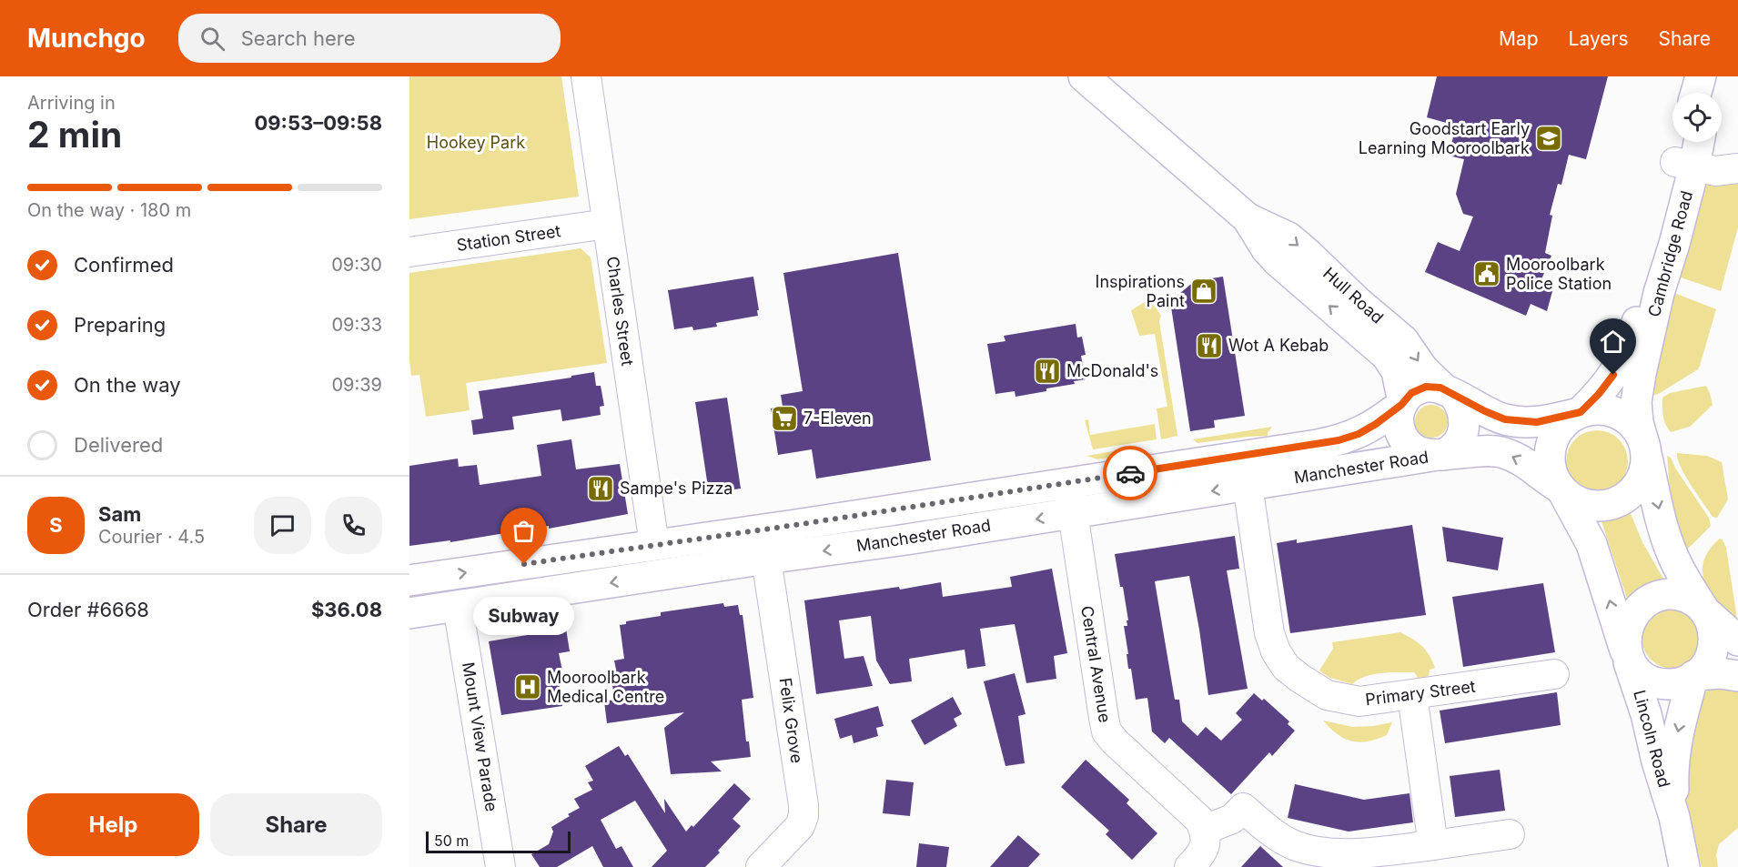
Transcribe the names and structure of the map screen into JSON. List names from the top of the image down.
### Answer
{
  "streets": {
    "main road": [
      "Cambridge Road",
      "Hull Road",
      "Manchester Road",
      "Lincoln Road"
    ],
    "street": [
      "Station Street",
      "Charles Street",
      "Central Avenue",
      "Primary Street",
      "Felix Grove",
      "Mount View Parade"
    ]
  },
  "crossings": [
    ["Station Street", "Charles Street"],
    ["Cambridge Road", "Hull Road"],
    ["Hull Road", "Manchester Road"],
    ["Hull Road", "Lincoln Road"],
    ["Charles Street", "Manchester Road"],
    ["Manchester Road", "Central Avenue"],
    ["Manchester Road", "Primary Street"],
    ["Manchester Road", "Felix Grove"],
    ["Manchester Road", "Mount View Parade"]
  ],
  "parks": ["Hookey Park"],
  "places": {
    "school or university": ["Goodstart Early Learning Mooroolbark"],
    "public building": ["Mooroolbark Police Station"],
    "shop": ["Inspirations Paint"],
    "restaurant": ["Wot A Kebab", "McDonald's", "Sampe's Pizza"],
    "supermarket": ["7-Eleven"],
    "other": ["Subway"],
    "hospital": ["Mooroolbark Medical Centre"]
  },
  "scale_bar": "50 m",
  "page": {
    "header": "Munchgo",
    "search": "Search here",
    "nav": ["Map", "Layers", "Share"],
    "heading": ["2 min", "Arriving in", "09:53–09:58"],
    "panel": [
      "Sam",
      "Courier · 4.5",
      "Order #6668",
      "$36.08"
    ],
    "bar": "On the way · 180 m",
    "list": [
      ["Confirmed", "09:30"],
      ["Preparing", "09:33"],
      ["On the way", "09:39"],
      "Delivered"
    ],
    "round": "S",
    "bubble": "Subway",
    "buttons": ["Help", "Share"],
    "scale": "50 m"
  }
}
